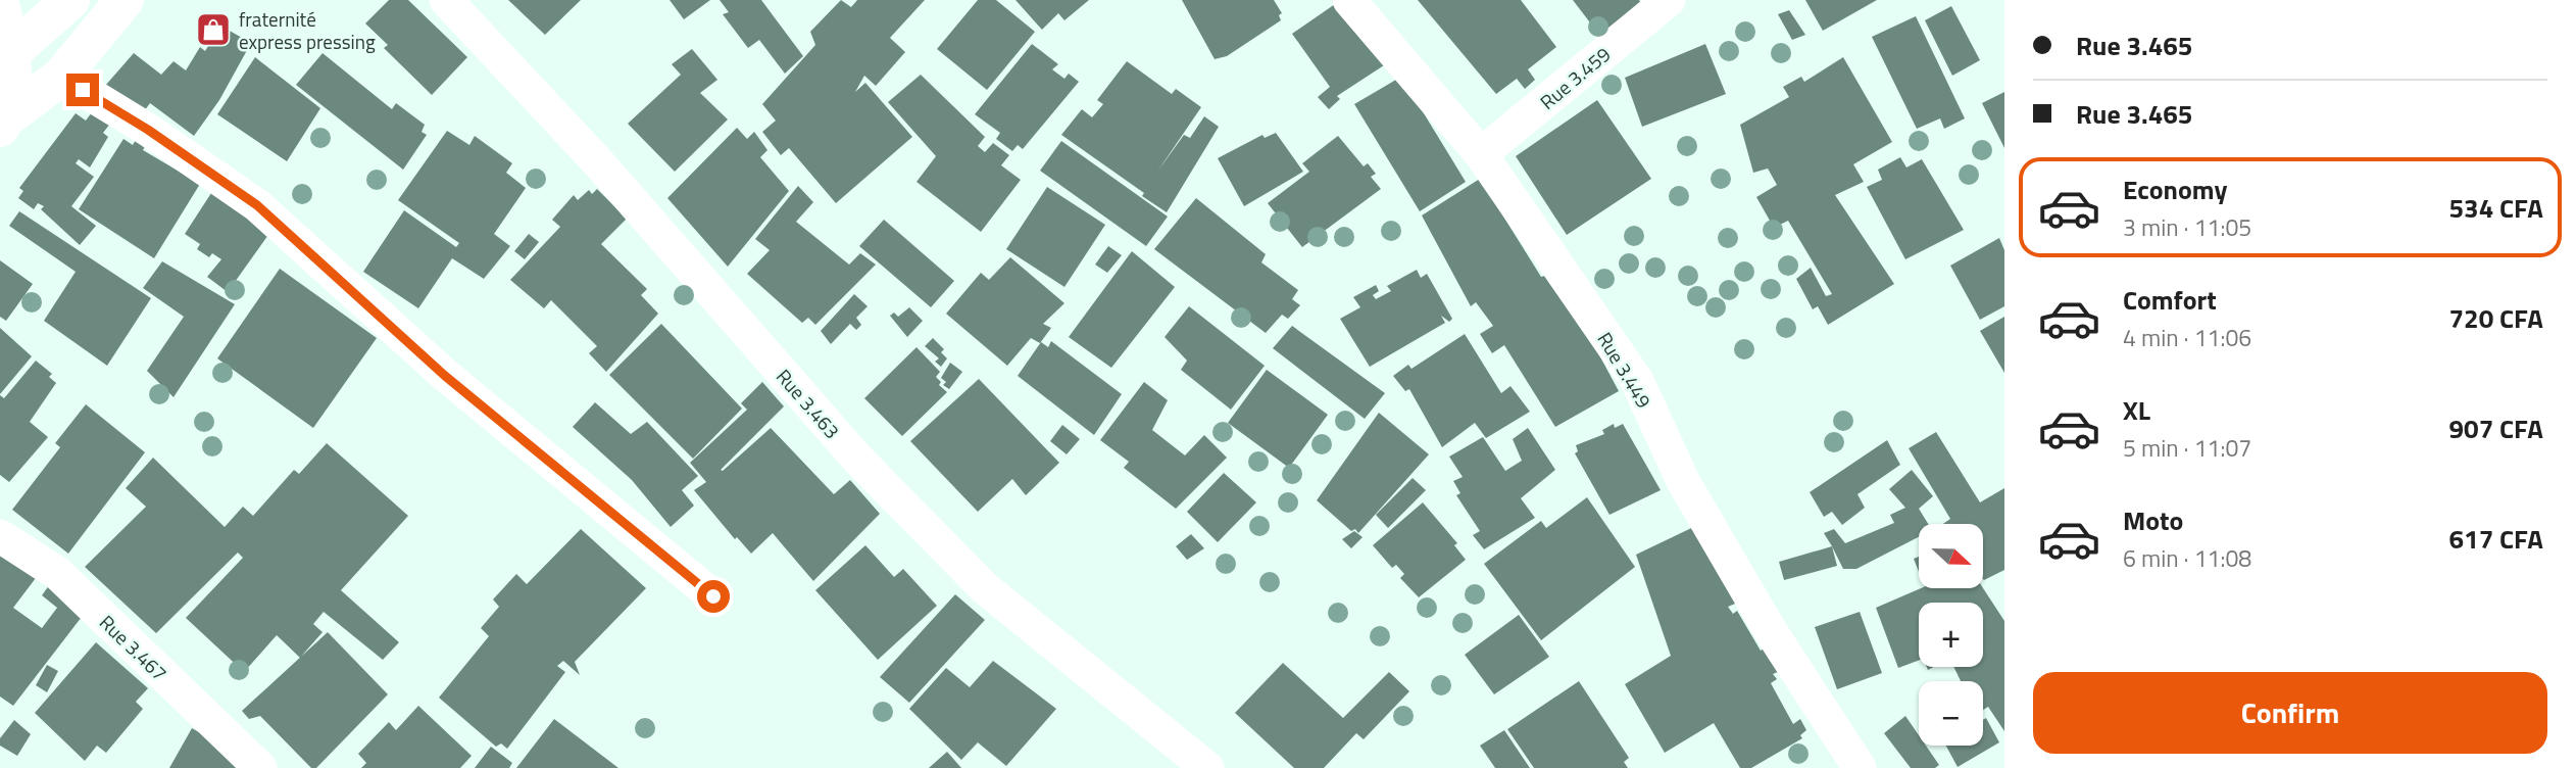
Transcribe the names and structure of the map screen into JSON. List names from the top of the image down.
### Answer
{
  "streets": {
    "street": [
      "Rue 3.459",
      "Rue 3.449",
      "Rue 3.463",
      "Rue 3.467"
    ]
  },
  "crossings": [
    ["Rue 3.459", "Rue 3.449"]
  ],
  "places": {
    "shop": ["fraternité express pressing"]
  },
  "north": "right",
  "page": {
    "banner": ["Rue 3.465", "Rue 3.465"],
    "list": [
      {
        "name": "Economy",
        "note": "3 min · 11:05",
        "value": "534 CFA"
      },
      {
        "name": "Comfort",
        "note": "4 min · 11:06",
        "value": "720 CFA"
      },
      {
        "name": "XL",
        "note": "5 min · 11:07",
        "value": "907 CFA"
      },
      {
        "name": "Moto",
        "note": "6 min · 11:08",
        "value": "617 CFA"
      }
    ],
    "map_buttons": ["+", "−"],
    "buttons": "Confirm"
  }
}
